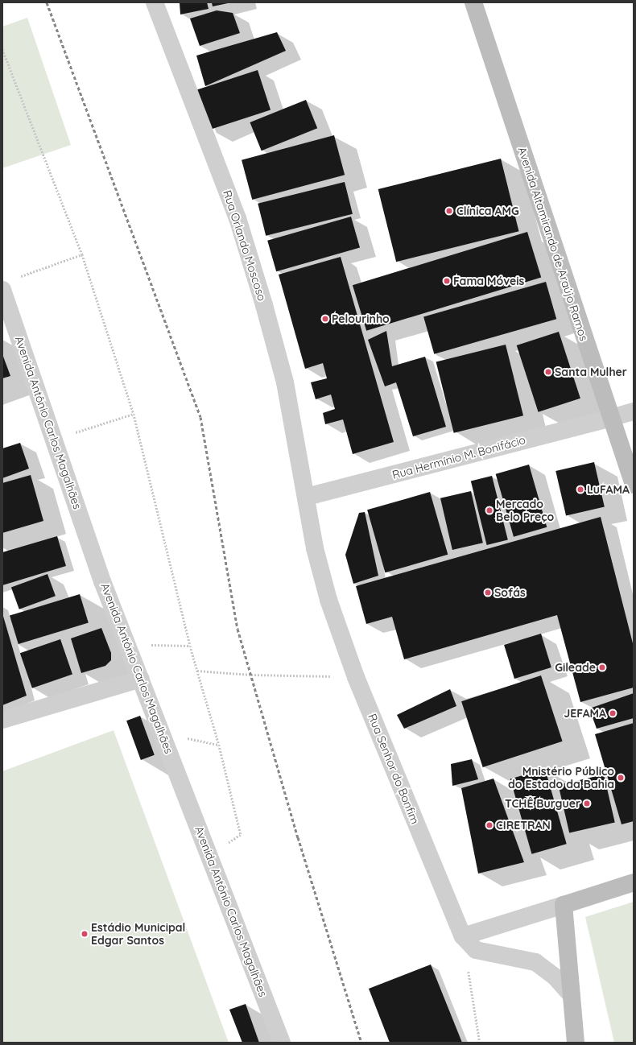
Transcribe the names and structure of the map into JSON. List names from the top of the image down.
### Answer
{
  "streets": {
    "main road": ["Avenida Altamirando de Araújo Ramos"],
    "street": [
      "Rua Orlando Moscoso",
      "Avenida Antônio Carlos Magalhães",
      "Rua Hermínio M. Bonifácio",
      "Rua Senhor do Bonfim"
    ]
  },
  "crossings": [
    ["Avenida Altamirando de Araújo Ramos", "Rua Hermínio M. Bonifácio"],
    ["Rua Orlando Moscoso", "Rua Hermínio M. Bonifácio"],
    ["Rua Orlando Moscoso", "Rua Senhor do Bonfim"],
    ["Rua Hermínio M. Bonifácio", "Rua Senhor do Bonfim"]
  ],
  "places": [
    "Clínica AMG",
    "Fama Móveis",
    "Pelourinho",
    "Santa Mulher",
    "LuFAMA",
    "Mercado Belo Preço",
    "Sofás",
    "Gileade",
    "JEFAMA",
    "Mnistério Público do Estado da Bahia",
    "TCHÊ Burguer",
    "CIRETRAN",
    "Estádio Municipal Edgar Santos"
  ]
}
